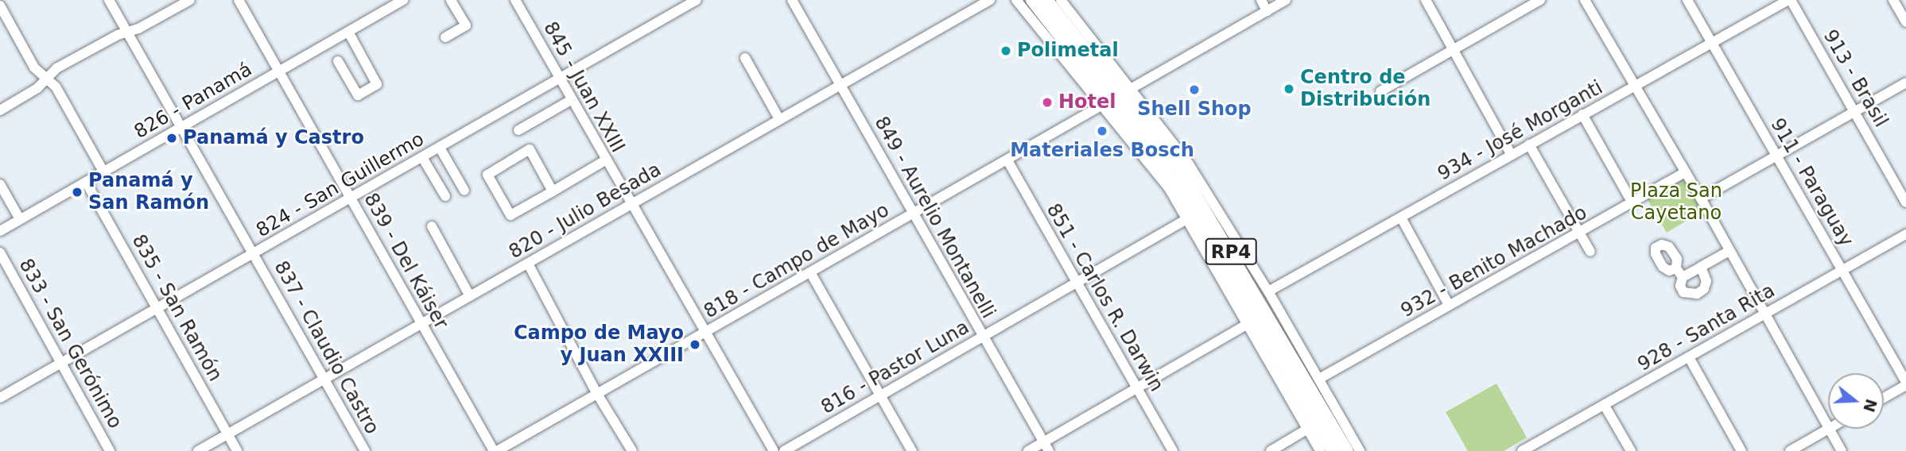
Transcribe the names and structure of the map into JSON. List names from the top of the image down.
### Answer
{
  "streets": {
    "main road": ["RP4"],
    "street": [
      "913 - Brasil",
      "845 - Juan XXIII",
      "826 - Panamá",
      "934 - José Morganti",
      "911 - Paraguay",
      "824 - San Guillermo",
      "820 - Julio Besada",
      "849 - Aurelio Montanelli",
      "839 - Del Káiser",
      "818 - Campo de Mayo",
      "932 - Benito Machado",
      "851 - Carlos R. Darwin",
      "835 - San Ramón",
      "928 - Santa Rita",
      "833 - San Gerónimo",
      "837 - Claudio Castro",
      "816 - Pastor Luna"
    ]
  },
  "crossings": [
    ["913 - Brasil", "934 - José Morganti"],
    ["845 - Juan XXIII", "824 - San Guillermo"],
    ["845 - Juan XXIII", "820 - Julio Besada"],
    ["845 - Juan XXIII", "818 - Campo de Mayo"],
    ["826 - Panamá", "839 - Del Káiser"],
    ["826 - Panamá", "835 - San Ramón"],
    ["826 - Panamá", "837 - Claudio Castro"],
    ["934 - José Morganti", "911 - Paraguay"],
    ["911 - Paraguay", "928 - Santa Rita"],
    ["824 - San Guillermo", "839 - Del Káiser"],
    ["824 - San Guillermo", "835 - San Ramón"],
    ["824 - San Guillermo", "833 - San Gerónimo"],
    ["824 - San Guillermo", "837 - Claudio Castro"],
    ["820 - Julio Besada", "849 - Aurelio Montanelli"],
    ["820 - Julio Besada", "839 - Del Káiser"],
    ["820 - Julio Besada", "835 - San Ramón"],
    ["820 - Julio Besada", "837 - Claudio Castro"],
    ["849 - Aurelio Montanelli", "818 - Campo de Mayo"],
    ["849 - Aurelio Montanelli", "816 - Pastor Luna"],
    ["RP4", "818 - Campo de Mayo"],
    ["RP4", "816 - Pastor Luna"],
    ["839 - Del Káiser", "818 - Campo de Mayo"],
    ["818 - Campo de Mayo", "851 - Carlos R. Darwin"],
    ["851 - Carlos R. Darwin", "816 - Pastor Luna"]
  ],
  "parks": ["Plaza San Cayetano"],
  "places": [
    "Polimetal",
    "Centro de Distribución",
    "Shell Shop",
    "Hotel",
    "Materiales Bosch",
    "Panamá y Castro",
    "Panamá y San Ramón",
    "Campo de Mayo y Juan XXIII"
  ],
  "north": "right"
}
